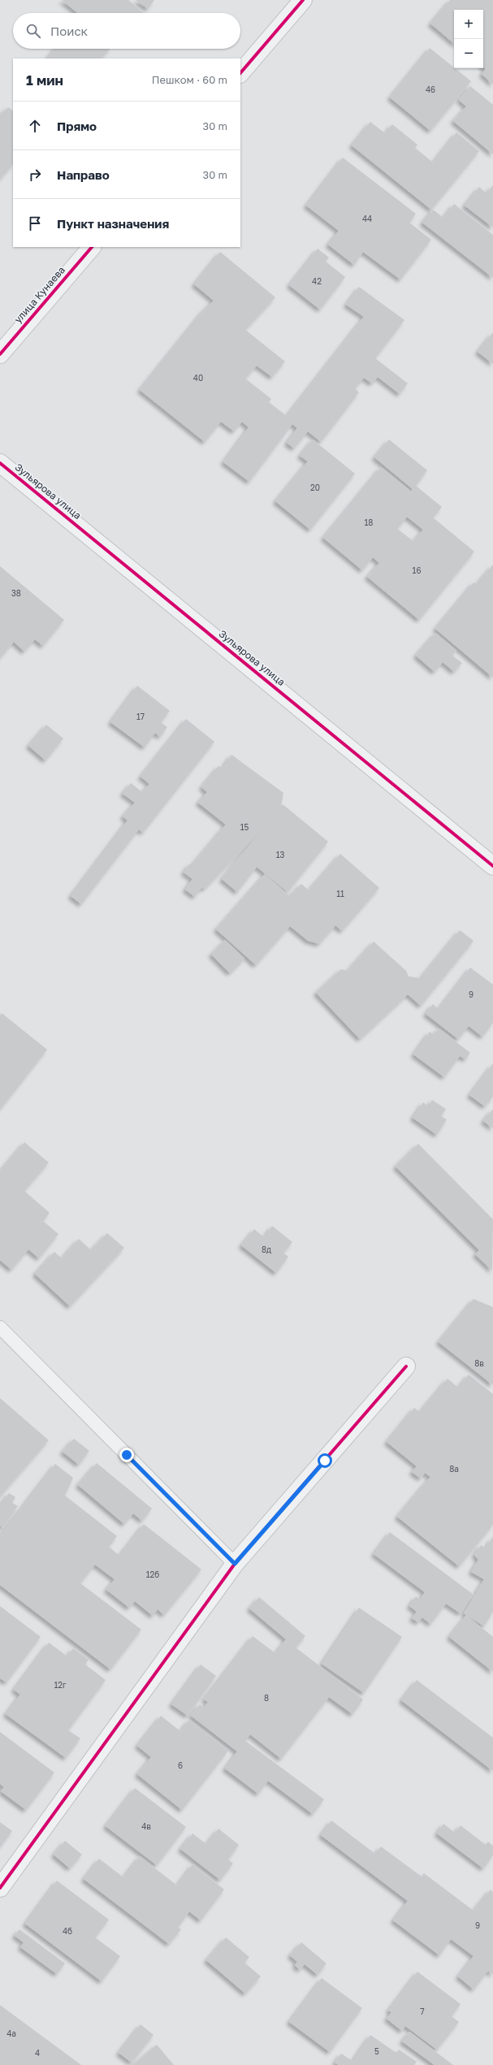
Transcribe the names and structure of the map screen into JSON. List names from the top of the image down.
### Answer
{
  "streets": {
    "street": ["улица Кунаева", "Зульярова улица"]
  },
  "house_numbers": [
    "46",
    "44",
    "42",
    "40",
    "20",
    "18",
    "16",
    "38",
    "17",
    "15",
    "13",
    "11",
    "9",
    "8д",
    "8в",
    "8а",
    "12б",
    "12г",
    "8",
    "6",
    "4в",
    "9",
    "4б",
    "7",
    "4а",
    "5",
    "4"
  ],
  "page": {
    "map_buttons": ["+", "−"],
    "search": "Поиск",
    "heading": ["1 мин", "Пешком · 60 m"],
    "list": [
      ["Прямо", "30 m"],
      ["Направо", "30 m"],
      "Пункт назначения"
    ]
  }
}
